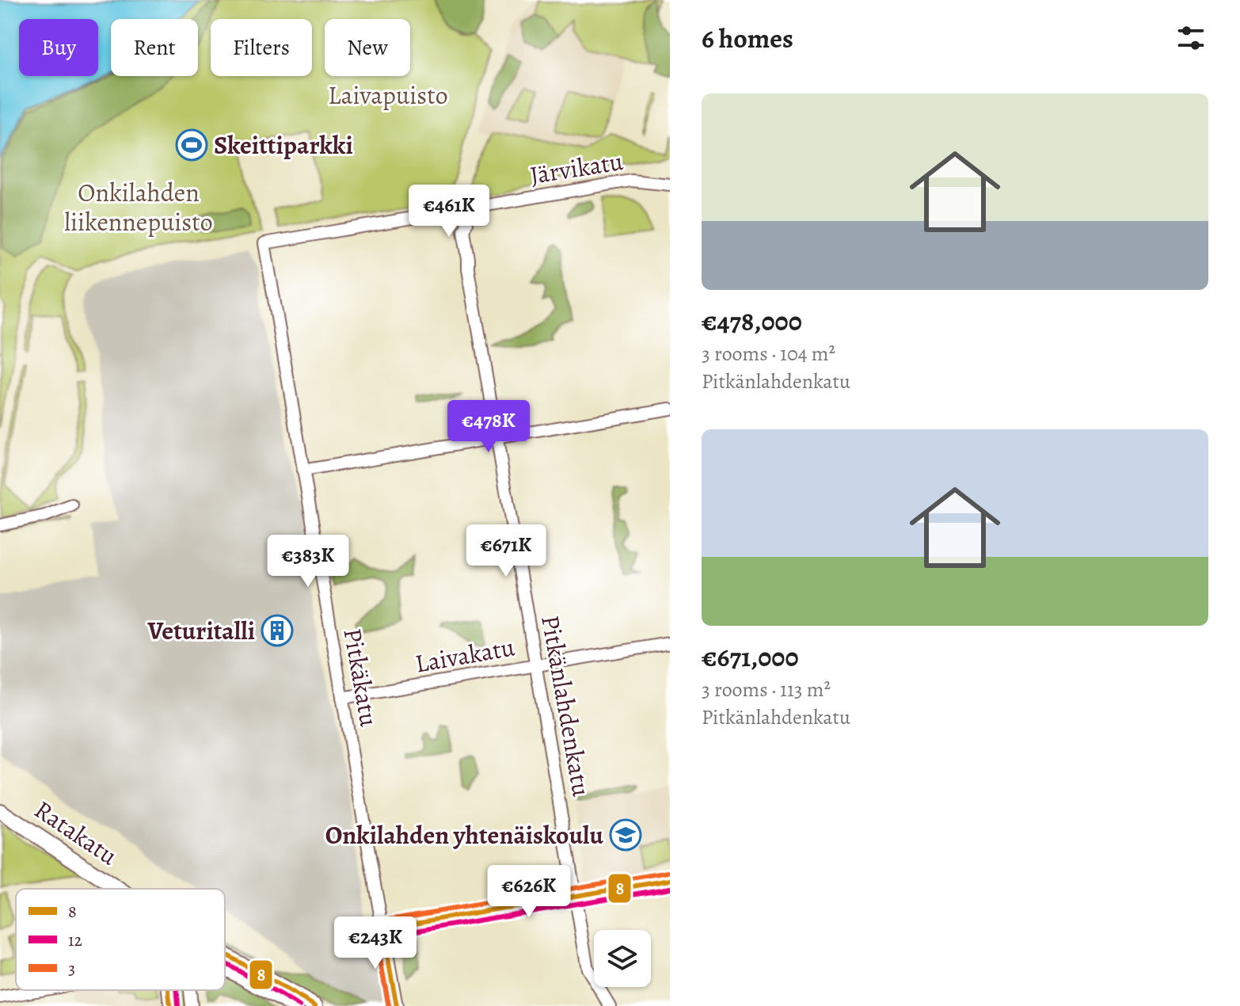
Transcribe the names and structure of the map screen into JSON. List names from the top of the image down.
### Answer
{
  "streets": {
    "main road": ["Ratakatu"],
    "street": [
      "Järvikatu",
      "Laivakatu",
      "Pitkäkatu",
      "Pitkänlahdenkatu"
    ]
  },
  "crossings": [
    ["Järvikatu", "Pitkäkatu"],
    ["Järvikatu", "Pitkänlahdenkatu"],
    ["Laivakatu", "Pitkäkatu"],
    ["Laivakatu", "Pitkänlahdenkatu"]
  ],
  "parks": ["Laivapuisto", "Onkilahden liikennepuisto"],
  "places": {
    "sports": ["Skeittiparkki"],
    "building": ["Veturitalli"],
    "school or university": ["Onkilahden yhtenäiskoulu"]
  },
  "lines": ["transit line 3", "transit line 8", "transit line 12"],
  "legend": ["8", "12", "3"],
  "page": {
    "heading": "6 homes",
    "chip": [
      "Buy",
      "Rent",
      "Filters",
      "New"
    ],
    "list": [
      {
        "name": "€478,000",
        "note": "3 rooms · 104 m² · Pitkänlahdenkatu"
      },
      {
        "name": "€671,000",
        "note": "3 rooms · 113 m² · Pitkänlahdenkatu"
      }
    ],
    "price": [
      "€461K",
      "€478K",
      "€671K",
      "€383K",
      "€626K",
      "€243K"
    ]
  }
}
